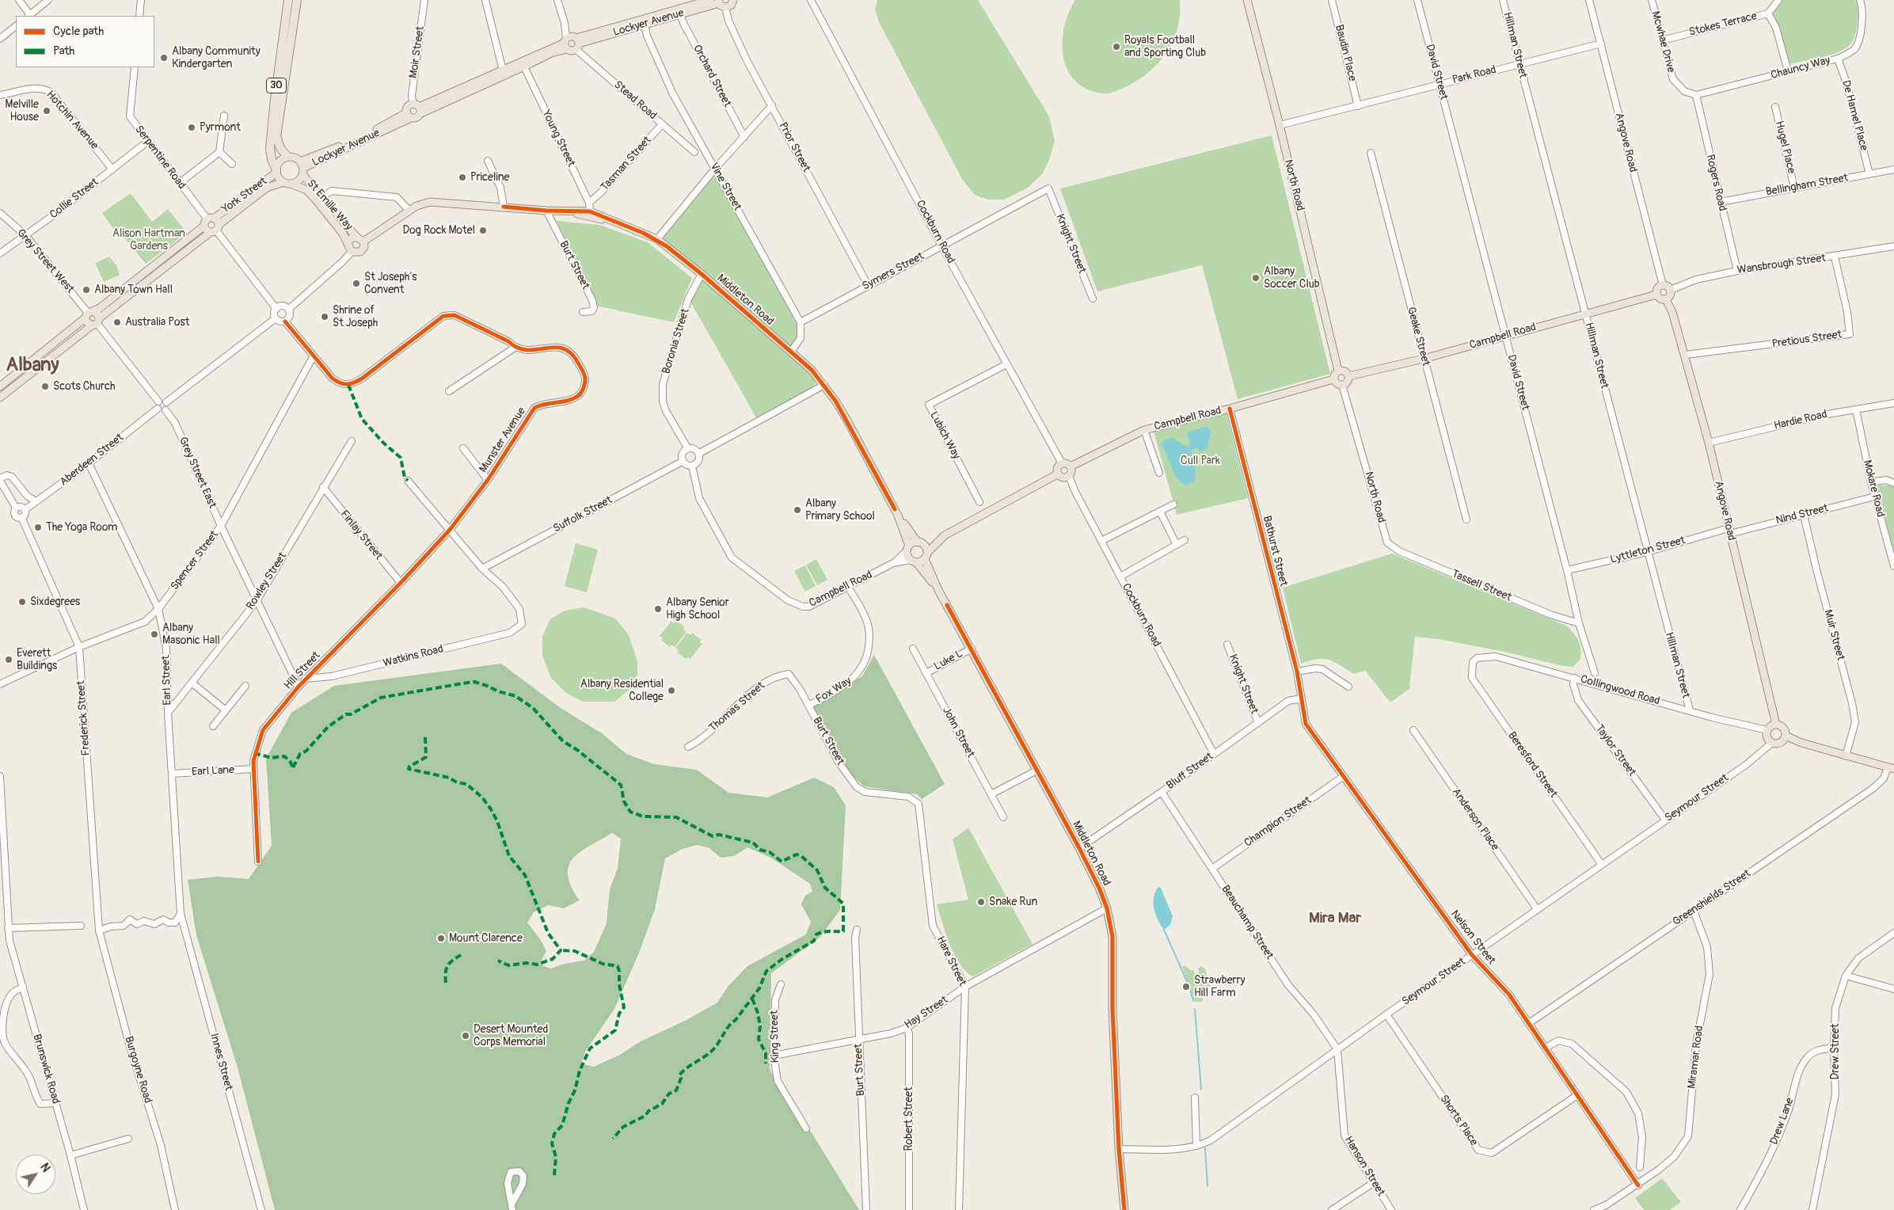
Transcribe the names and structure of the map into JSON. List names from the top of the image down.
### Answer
{
  "streets": {
    "highway": ["30"],
    "main road": [
      "Lockyer Avenue",
      "Angove Road",
      "North Road",
      "York Street",
      "St Emilie Way",
      "Middleton Road",
      "Campbell Road"
    ],
    "street": [
      "Stokes Terrace",
      "Mcwhae Drive",
      "Hillman Street",
      "Moir Street",
      "Baudin Place",
      "Chauncy Way",
      "David Street",
      "Park Road",
      "Orchard Street",
      "Stead Road",
      "De Hamel Place",
      "Hotchin Avenue",
      "Young Street",
      "Prior Street",
      "Hugel Place",
      "Serpentine Road",
      "Tasman Street",
      "Rogers Road",
      "Bellingham Street",
      "Vine Street",
      "Collie Street",
      "Cockburn Road",
      "Knight Street",
      "Grey Street West",
      "Wansbrough Street",
      "Burt Street",
      "Symers Street",
      "Geake Street",
      "Pretious Street",
      "Boronia Street",
      "Hardie Road",
      "Lubich Way",
      "Munster Avenue",
      "Aberdeen Street",
      "Grey Street East",
      "Mokare Road",
      "Suffolk Street",
      "Nind Street",
      "Finlay Street",
      "Lyttleton Street",
      "Bathurst Street",
      "Spencer Street",
      "Rowley Street",
      "Tassell Street",
      "Muir Street",
      "Watkins Road",
      "Luke L",
      "Hill Street",
      "Earl Street",
      "Fox Way",
      "Collingwood Road",
      "Thomas Street",
      "Frederick Street",
      "John Street",
      "Taylor Street",
      "Beresford Street",
      "Earl Lane",
      "Bluff Street",
      "Seymour Street",
      "Anderson Place",
      "Champion Street",
      "Greenshields Street",
      "Beauchamp Street",
      "Nelson Street",
      "Hare Street",
      "Hay Street",
      "King Street",
      "Drew Street",
      "Miramar Road",
      "Innes Street",
      "Brunswick Road",
      "Burgoyne Road",
      "Robert Street",
      "Shorts Place",
      "Drew Lane",
      "Hanson Street"
    ]
  },
  "crossings": [
    ["Lockyer Avenue", "Moir Street"],
    ["Lockyer Avenue", "Orchard Street"],
    ["Lockyer Avenue", "30"],
    ["Lockyer Avenue", "Stead Road"],
    ["Lockyer Avenue", "Prior Street"],
    ["Lockyer Avenue", "Vine Street"],
    ["Lockyer Avenue", "York Street"],
    ["Lockyer Avenue", "St Emilie Way"],
    ["Stokes Terrace", "Mcwhae Drive"],
    ["Mcwhae Drive", "Chauncy Way"],
    ["Mcwhae Drive", "Rogers Road"],
    ["Hillman Street", "Park Road"],
    ["Hillman Street", "Campbell Road"],
    ["Hillman Street", "Lyttleton Street"],
    ["Hillman Street", "Collingwood Road"],
    ["Baudin Place", "Park Road"],
    ["Chauncy Way", "De Hamel Place"],
    ["Chauncy Way", "Rogers Road"],
    ["David Street", "Park Road"],
    ["David Street", "Campbell Road"],
    ["David Street", "Lyttleton Street"],
    ["David Street", "Tassell Street"],
    ["Park Road", "Angove Road"],
    ["Park Road", "North Road"],
    ["30", "York Street"],
    ["30", "St Emilie Way"],
    ["Stead Road", "Tasman Street"],
    ["De Hamel Place", "Bellingham Street"],
    ["Hotchin Avenue", "Collie Street"],
    ["Young Street", "Tasman Street"],
    ["Young Street", "Middleton Road"],
    ["Angove Road", "Wansbrough Street"],
    ["Angove Road", "Campbell Road"],
    ["Angove Road", "Pretious Street"],
    ["Angove Road", "Hardie Road"],
    ["Angove Road", "Nind Street"],
    ["Angove Road", "Lyttleton Street"],
    ["Angove Road", "Collingwood Road"],
    ["Angove Road", "Seymour Street"],
    ["Prior Street", "Symers Street"],
    ["Hugel Place", "Bellingham Street"],
    ["Serpentine Road", "York Street"],
    ["Serpentine Road", "Collie Street"],
    ["Rogers Road", "Bellingham Street"],
    ["Rogers Road", "Wansbrough Street"],
    ["North Road", "Campbell Road"],
    ["North Road", "Tassell Street"],
    ["Vine Street", "Symers Street"],
    ["York Street", "St Emilie Way"],
    ["York Street", "Grey Street West"],
    ["Collie Street", "Grey Street West"],
    ["St Emilie Way", "Middleton Road"],
    ["Cockburn Road", "Symers Street"],
    ["Cockburn Road", "Campbell Road"],
    ["Cockburn Road", "Lubich Way"],
    ["Cockburn Road", "Bluff Street"],
    ["Knight Street", "Symers Street"],
    ["Knight Street", "Bluff Street"],
    ["Wansbrough Street", "Campbell Road"],
    ["Wansbrough Street", "Pretious Street"],
    ["Burt Street", "Middleton Road"],
    ["Burt Street", "Fox Way"],
    ["Burt Street", "Thomas Street"],
    ["Burt Street", "Hare Street"],
    ["Burt Street", "Hay Street"],
    ["Middleton Road", "Campbell Road"],
    ["Middleton Road", "Boronia Street"],
    ["Middleton Road", "Luke L"],
    ["Middleton Road", "Bluff Street"],
    ["Middleton Road", "Seymour Street"],
    ["Middleton Road", "Hay Street"],
    ["Geake Street", "Campbell Road"],
    ["Campbell Road", "Boronia Street"],
    ["Campbell Road", "Suffolk Street"],
    ["Campbell Road", "Bathurst Street"],
    ["Campbell Road", "Fox Way"],
    ["Boronia Street", "Suffolk Street"],
    ["Hardie Road", "Mokare Road"],
    ["Munster Avenue", "Spencer Street"],
    ["Munster Avenue", "Hill Street"],
    ["Aberdeen Street", "Grey Street East"],
    ["Aberdeen Street", "Earl Street"],
    ["Aberdeen Street", "Frederick Street"],
    ["Grey Street East", "Spencer Street"],
    ["Grey Street East", "Rowley Street"],
    ["Grey Street East", "Hill Street"],
    ["Mokare Road", "Nind Street"],
    ["Suffolk Street", "Watkins Road"],
    ["Nind Street", "Lyttleton Street"],
    ["Nind Street", "Muir Street"],
    ["Finlay Street", "Rowley Street"],
    ["Finlay Street", "Hill Street"],
    ["Bathurst Street", "Bluff Street"],
    ["Bathurst Street", "Nelson Street"],
    ["Spencer Street", "Earl Street"],
    ["Spencer Street", "Frederick Street"],
    ["Rowley Street", "Earl Street"],
    ["Watkins Road", "Hill Street"],
    ["Luke L", "John Street"],
    ["Hill Street", "Earl Lane"],
    ["Earl Street", "Earl Lane"],
    ["Earl Street", "Innes Street"],
    ["Collingwood Road", "Taylor Street"],
    ["Collingwood Road", "Beresford Street"],
    ["Collingwood Road", "Seymour Street"],
    ["Frederick Street", "Burgoyne Road"],
    ["Taylor Street", "Seymour Street"],
    ["Beresford Street", "Seymour Street"],
    ["Bluff Street", "Beauchamp Street"],
    ["Bluff Street", "Nelson Street"],
    ["Seymour Street", "Anderson Place"],
    ["Seymour Street", "Beauchamp Street"],
    ["Seymour Street", "Nelson Street"],
    ["Seymour Street", "Shorts Place"],
    ["Seymour Street", "Hanson Street"],
    ["Champion Street", "Beauchamp Street"],
    ["Champion Street", "Nelson Street"],
    ["Greenshields Street", "Nelson Street"],
    ["Greenshields Street", "Miramar Road"],
    ["Beauchamp Street", "Hanson Street"],
    ["Nelson Street", "Miramar Road"],
    ["Nelson Street", "Shorts Place"],
    ["Hare Street", "Hay Street"],
    ["Hay Street", "King Street"],
    ["Hay Street", "Robert Street"],
    ["Drew Street", "Drew Lane"]
  ],
  "districts": ["Albany", "Mira Mar"],
  "parks": ["Alison Hartman Gardens", "Cull Park"],
  "places": [
    "Royals Football and Sporting Club",
    "Albany Community Kindergarten",
    "Melville House",
    "Pyrmont",
    "Priceline",
    "Dog Rock Motel",
    "Albany Soccer Club",
    "St Joseph's Convent",
    "Albany Town Hall",
    "Shrine of St Joseph",
    "Australia Post",
    "Scots Church",
    "Albany Primary School",
    "The Yoga Room",
    "Sixdegrees",
    "Albany Senior High School",
    "Albany Masonic Hall",
    "Everett Buildings",
    "Albany Residential College",
    "Snake Run",
    "Mount Clarence",
    "Strawberry Hill Farm",
    "Desert Mounted Corps Memorial"
  ],
  "legend": ["Cycle path", "Path"],
  "north": "top right"
}
